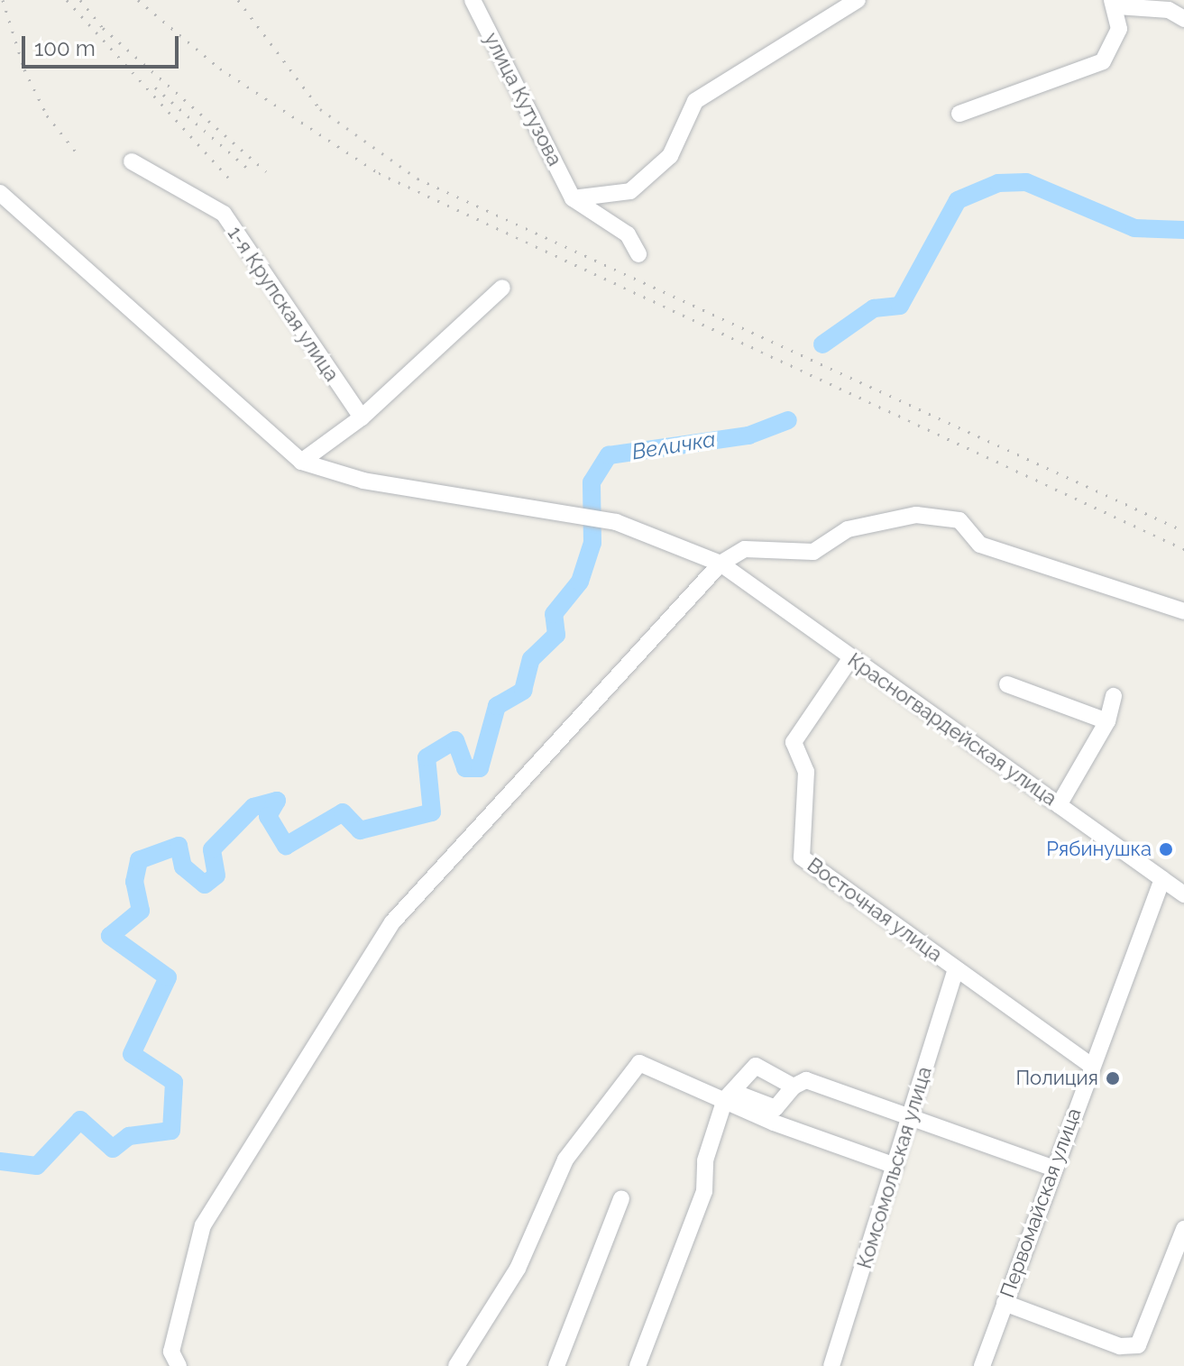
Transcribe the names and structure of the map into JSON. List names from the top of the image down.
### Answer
{
  "streets": {
    "street": [
      "улица Кутузова",
      "1-я Крупская улица",
      "Красногвардейская улица",
      "Восточная улица",
      "Комсомольская улица",
      "Первомайская улица"
    ]
  },
  "crossings": [
    ["Красногвардейская улица", "Восточная улица"],
    ["Красногвардейская улица", "Первомайская улица"],
    ["Восточная улица", "Комсомольская улица"],
    ["Восточная улица", "Первомайская улица"]
  ],
  "water": ["Величка"],
  "places": ["Рябинушка", "Полиция"],
  "scale_bar": "100 m"
}
